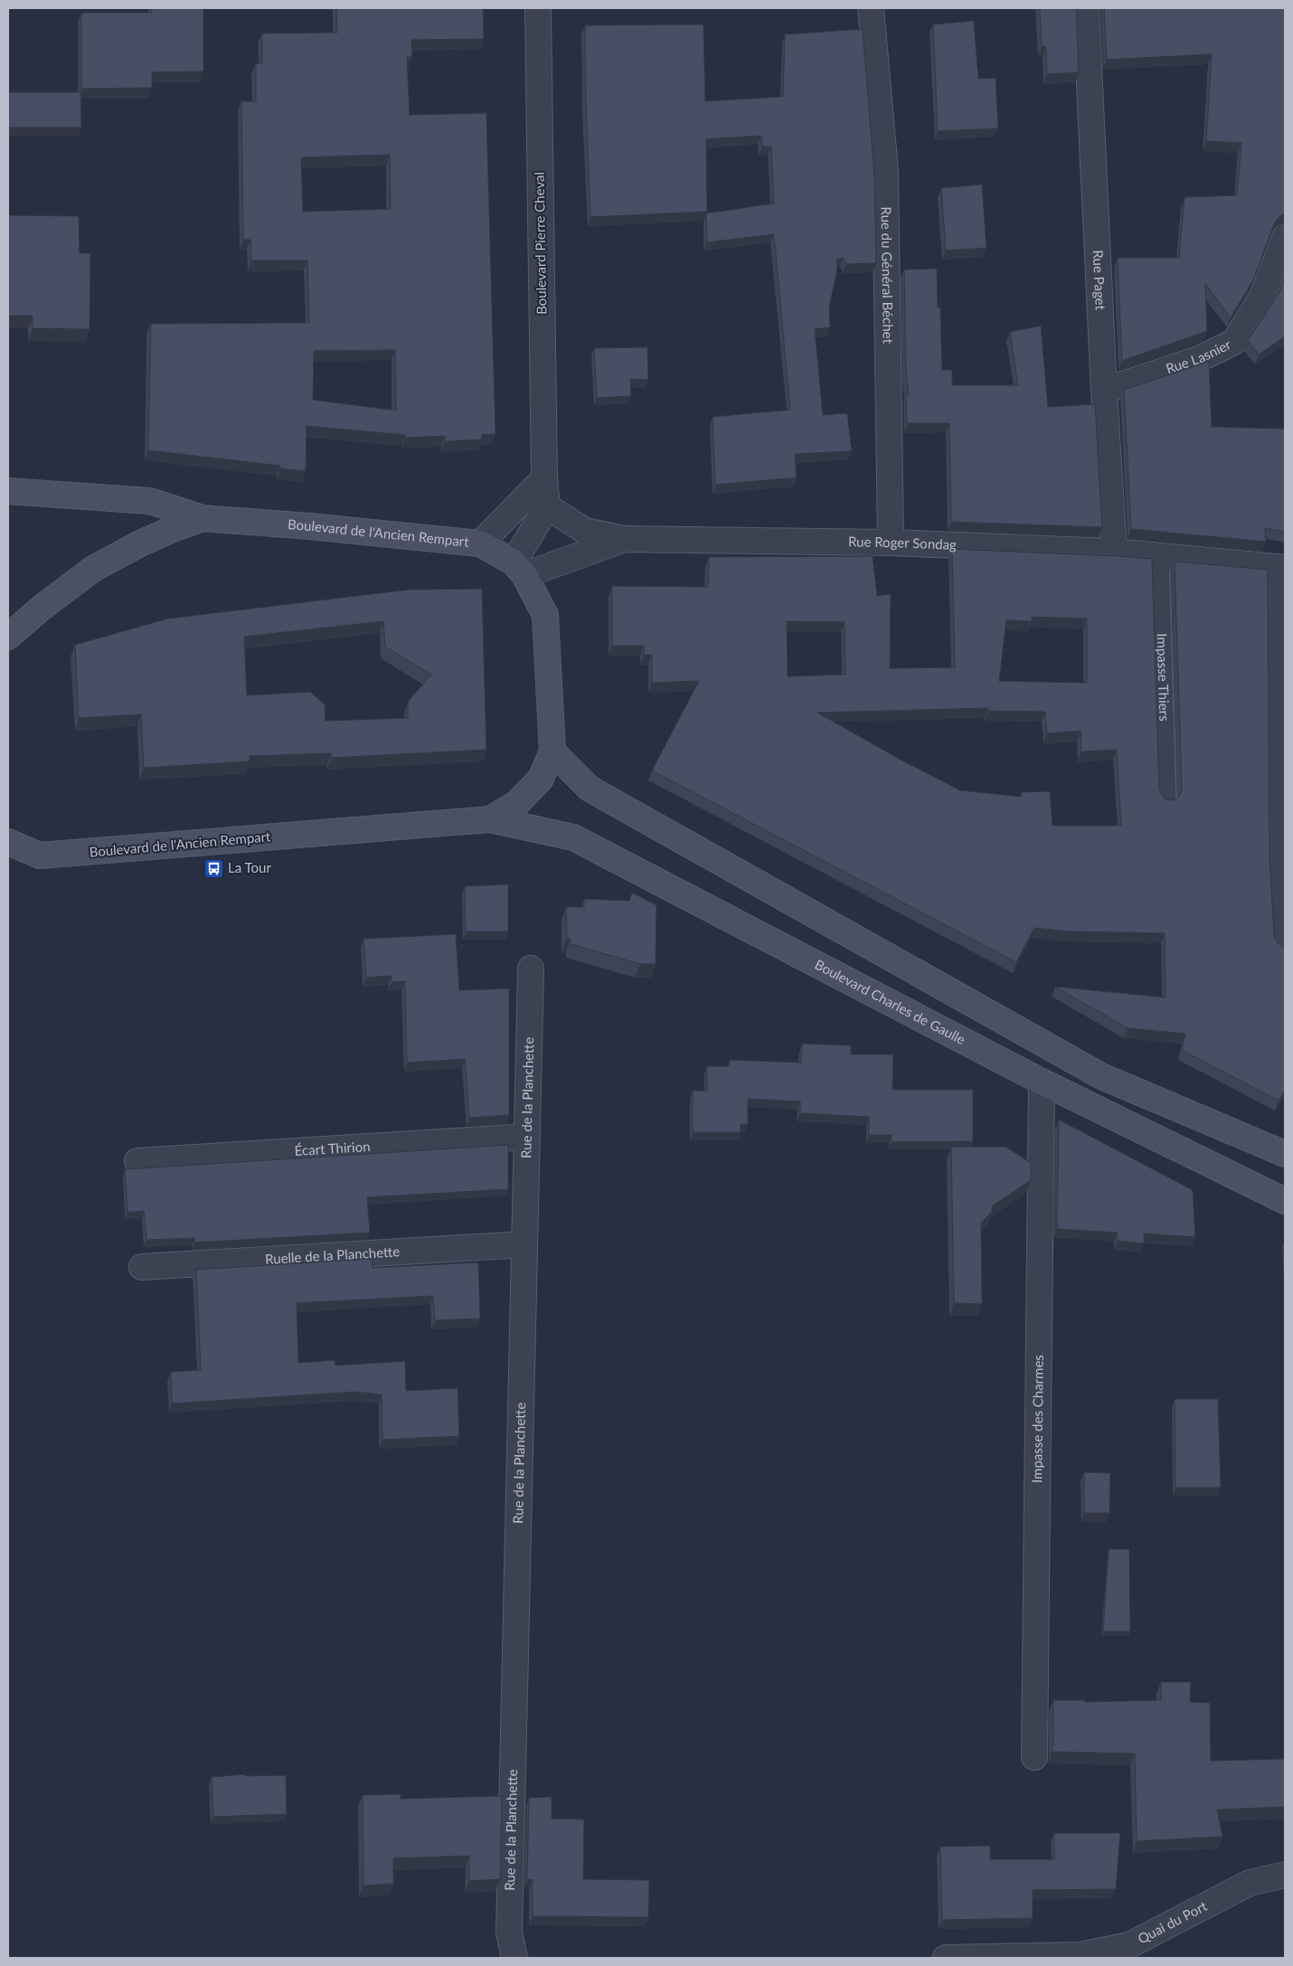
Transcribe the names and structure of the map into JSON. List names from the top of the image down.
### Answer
{
  "streets": {
    "main road": ["Boulevard de l'Ancien Rempart", "Boulevard Charles de Gaulle"],
    "street": [
      "Boulevard Pierre Cheval",
      "Rue du Général Béchet",
      "Rue Paget",
      "Rue Lasnier",
      "Rue Roger Sondag",
      "Rue de la Planchette",
      "Écart Thirion",
      "Ruelle de la Planchette",
      "Impasse des Charmes",
      "Quai du Port"
    ],
    "lane": ["Impasse Thiers"]
  },
  "crossings": [
    ["Rue du Général Béchet", "Rue Roger Sondag"],
    ["Rue Paget", "Rue Lasnier"],
    ["Rue Paget", "Rue Roger Sondag"],
    ["Boulevard de l'Ancien Rempart", "Rue Roger Sondag"],
    ["Boulevard de l'Ancien Rempart", "Boulevard Charles de Gaulle"],
    ["Rue Roger Sondag", "Impasse Thiers"],
    ["Boulevard Charles de Gaulle", "Impasse des Charmes"],
    ["Rue de la Planchette", "Écart Thirion"],
    ["Rue de la Planchette", "Ruelle de la Planchette"]
  ],
  "places": {
    "bus stop": ["La Tour"]
  }
}
